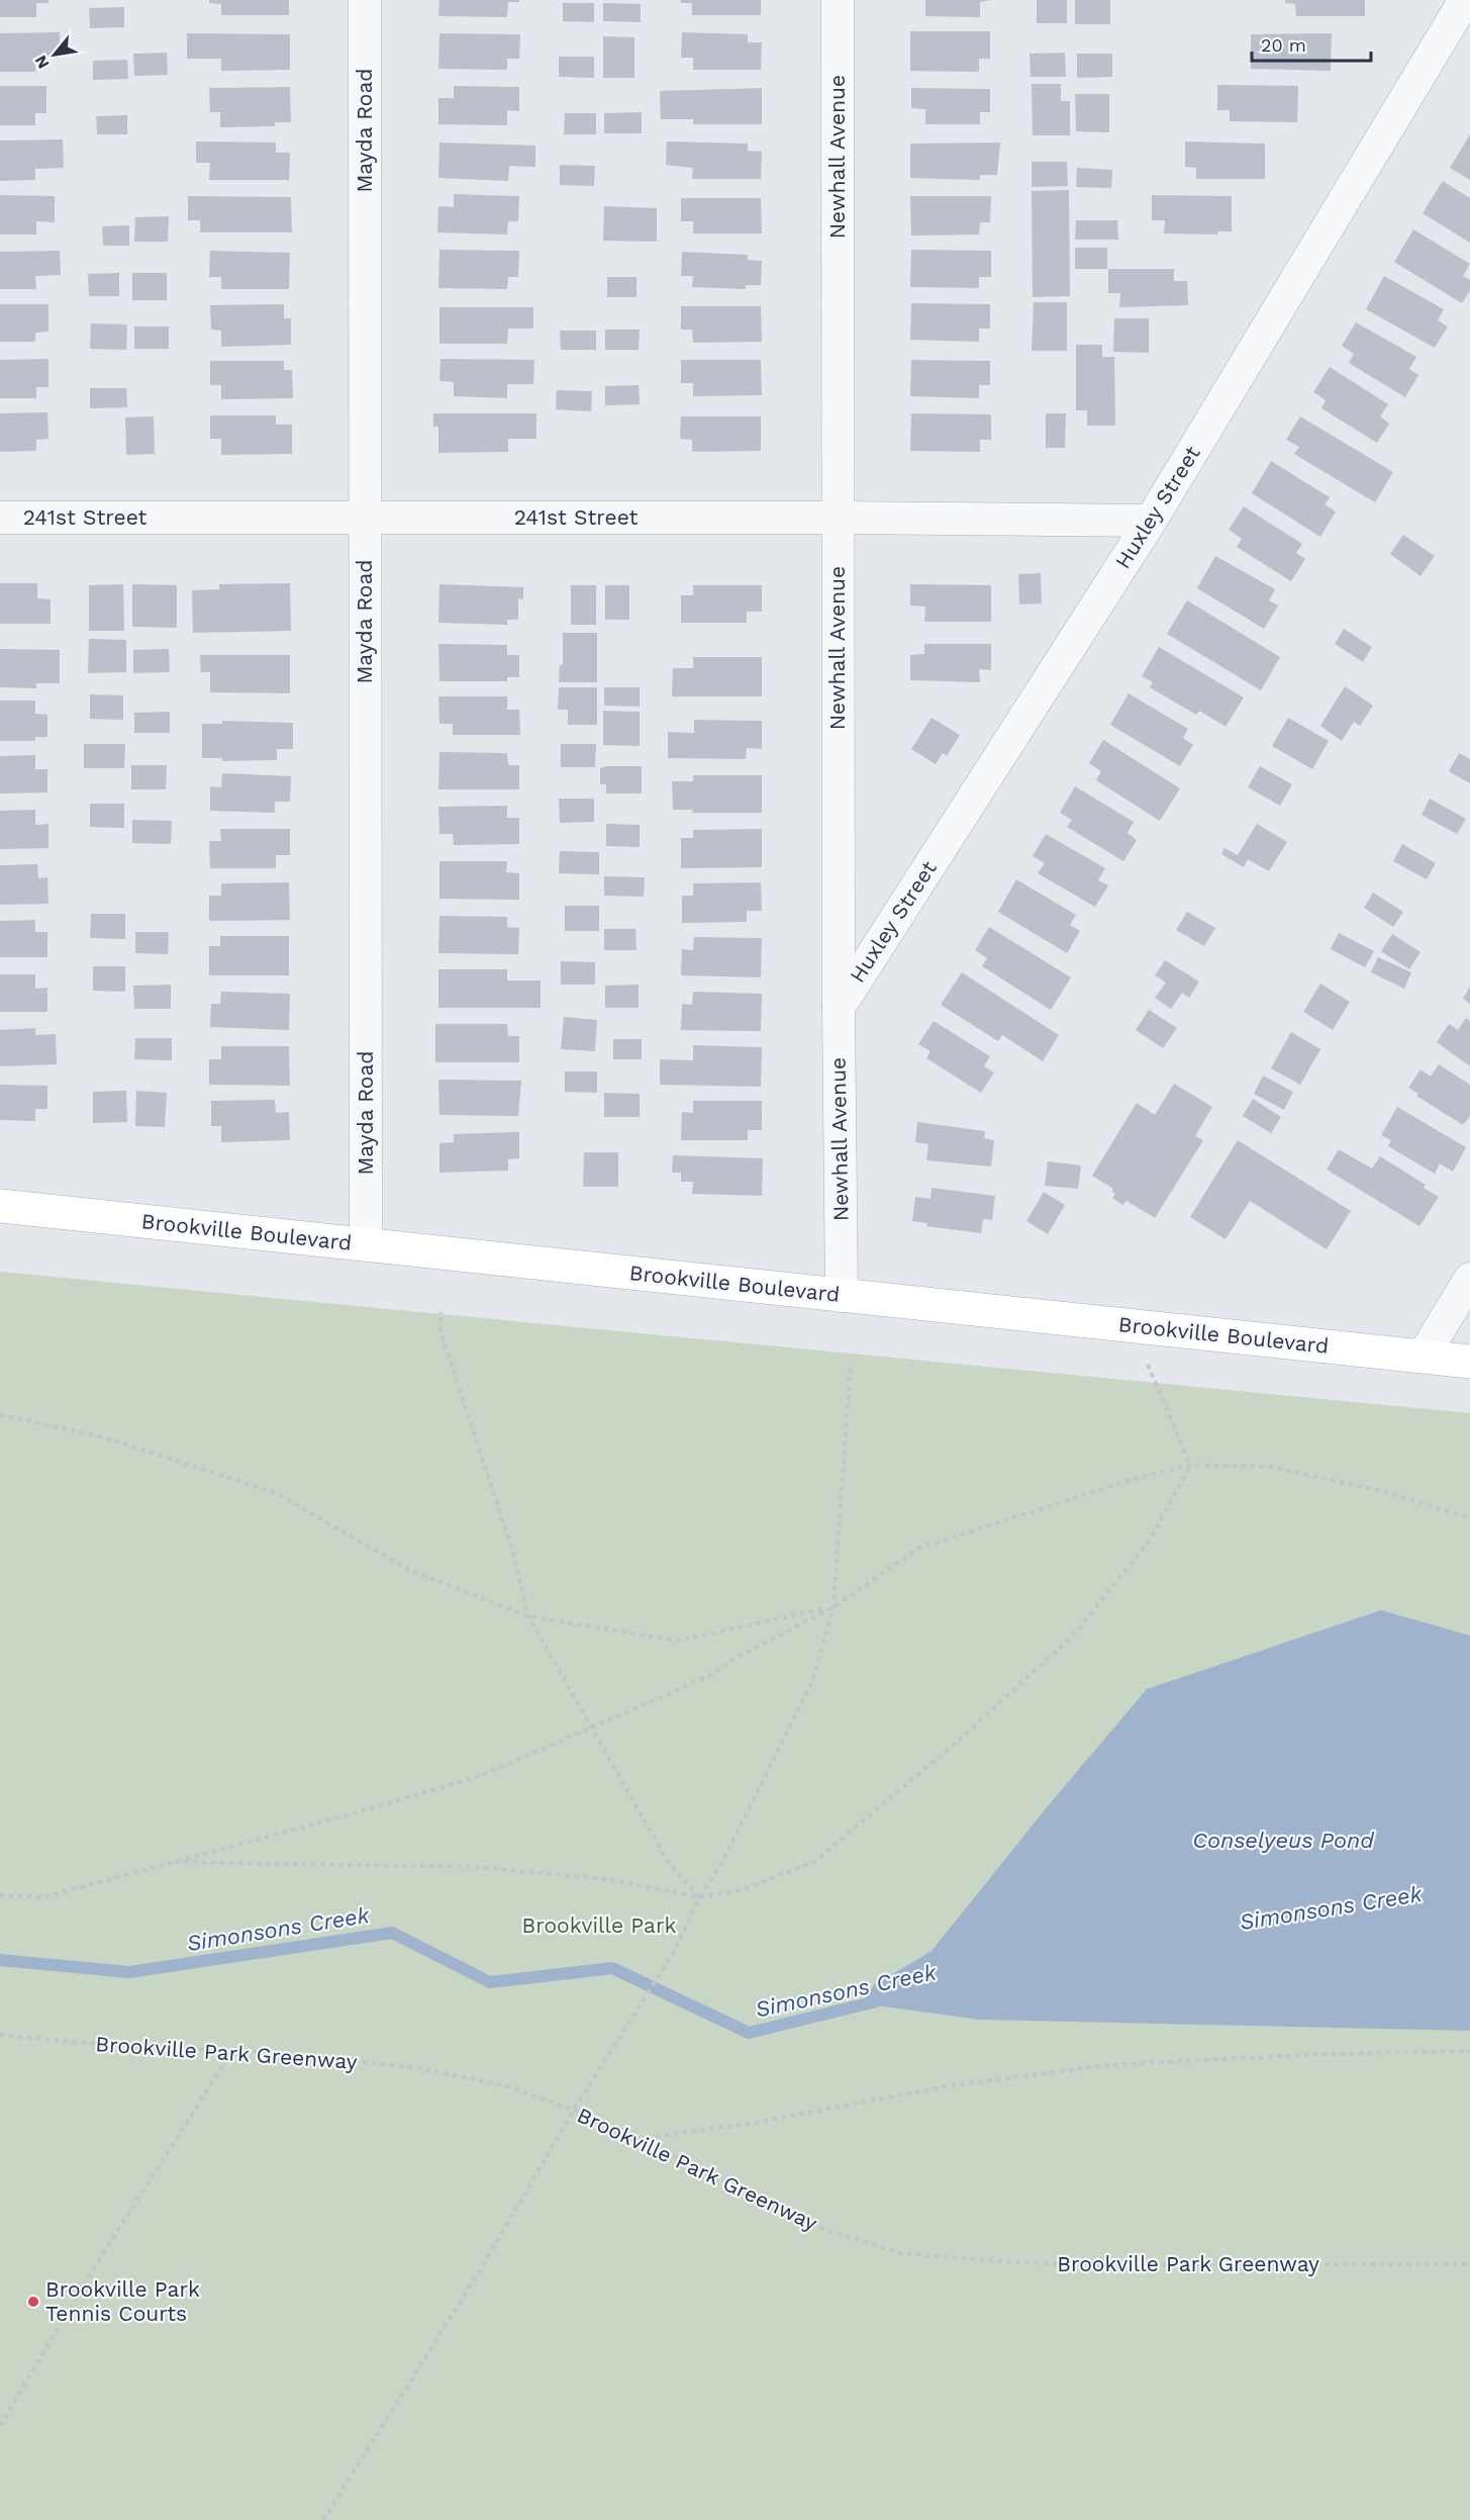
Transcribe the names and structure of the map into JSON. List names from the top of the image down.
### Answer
{
  "streets": {
    "street": [
      "Mayda Road",
      "Newhall Avenue",
      "Huxley Street",
      "241st Street",
      "Brookville Boulevard"
    ],
    "path": ["Brookville Park Greenway"]
  },
  "crossings": [
    ["Mayda Road", "241st Street"],
    ["Mayda Road", "Brookville Boulevard"],
    ["Newhall Avenue", "Huxley Street"],
    ["Newhall Avenue", "241st Street"],
    ["Newhall Avenue", "Brookville Boulevard"],
    ["Huxley Street", "241st Street"]
  ],
  "water": ["Conselyeus Pond", "Simonsons Creek"],
  "parks": ["Brookville Park"],
  "places": ["Brookville Park Tennis Courts"],
  "scale_bar": "20 m",
  "north": "bottom left"
}
